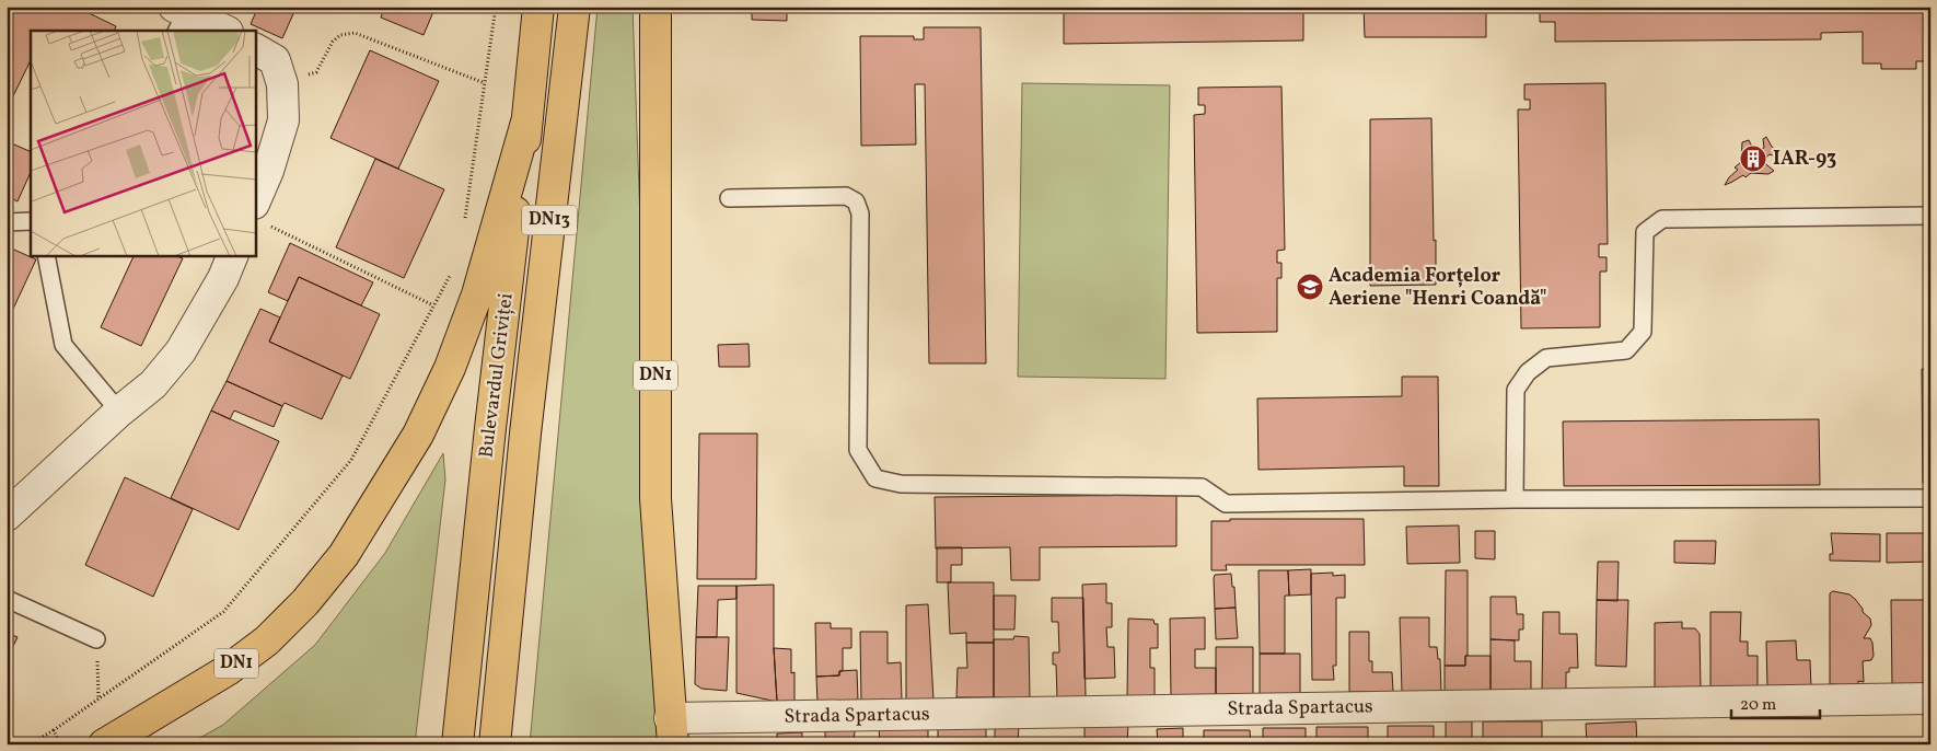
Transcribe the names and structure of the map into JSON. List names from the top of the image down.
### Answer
{
  "streets": {
    "main road": ["DN13", "Bulevardul Griviței", "DN1"],
    "street": ["Strada Spartacus"]
  },
  "crossings": [
    ["Bulevardul Griviței", "DN1"],
    ["DN1", "Strada Spartacus"]
  ],
  "places": {
    "building": ["IAR-93"],
    "school or university": ["Academia Forțelor Aeriene \"Henri Coandă\""]
  },
  "scale_bar": "20 m"
}
